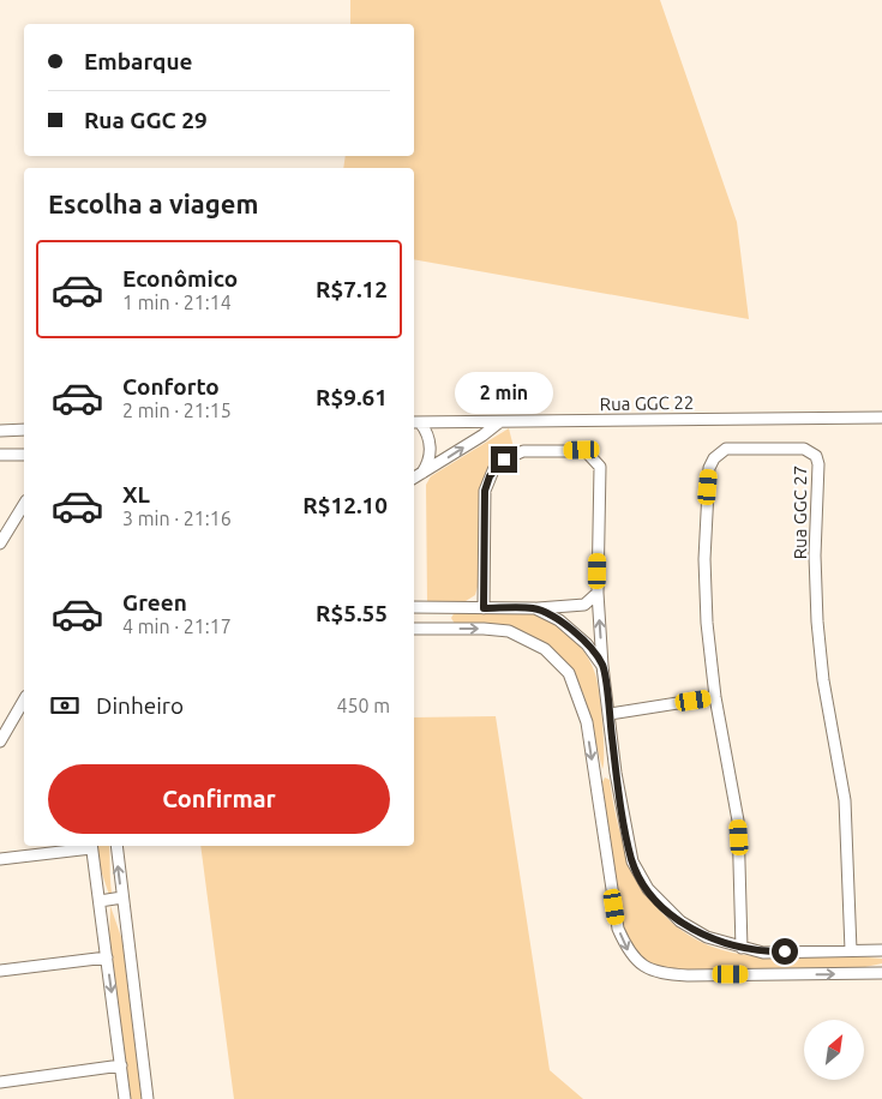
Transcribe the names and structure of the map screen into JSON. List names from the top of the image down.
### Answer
{
  "streets": {
    "street": ["Rua GGC 22", "Rua GGC 27"]
  },
  "north": "top right",
  "page": {
    "banner": ["Embarque", "Rua GGC 29"],
    "heading": "Escolha a viagem",
    "list": [
      {
        "name": "Econômico",
        "note": "1 min · 21:14",
        "value": "R$7.12"
      },
      {
        "name": "Conforto",
        "note": "2 min · 21:15",
        "value": "R$9.61"
      },
      {
        "name": "XL",
        "note": "3 min · 21:16",
        "value": "R$12.10"
      },
      {
        "name": "Green",
        "note": "4 min · 21:17",
        "value": "R$5.55"
      }
    ],
    "bubble": "2 min",
    "pay": ["Dinheiro", "450 m"],
    "buttons": "Confirmar"
  }
}
